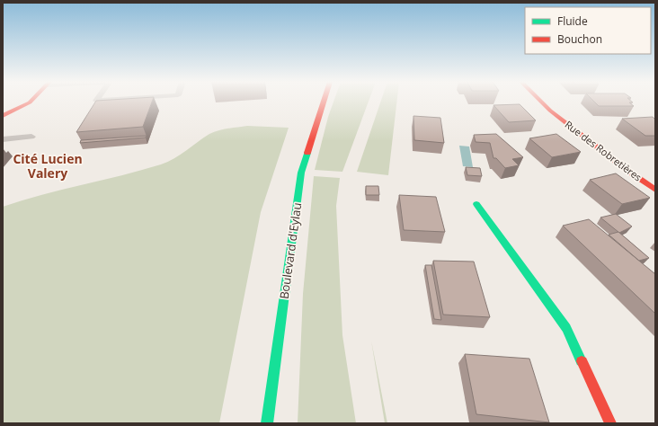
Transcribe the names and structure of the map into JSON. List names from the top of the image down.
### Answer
{
  "streets": {
    "street": ["Rue des Robretières", "Boulevard d'Eylau"]
  },
  "districts": ["Cité Lucien Valery"],
  "legend": ["Fluide", "Bouchon"]
}
